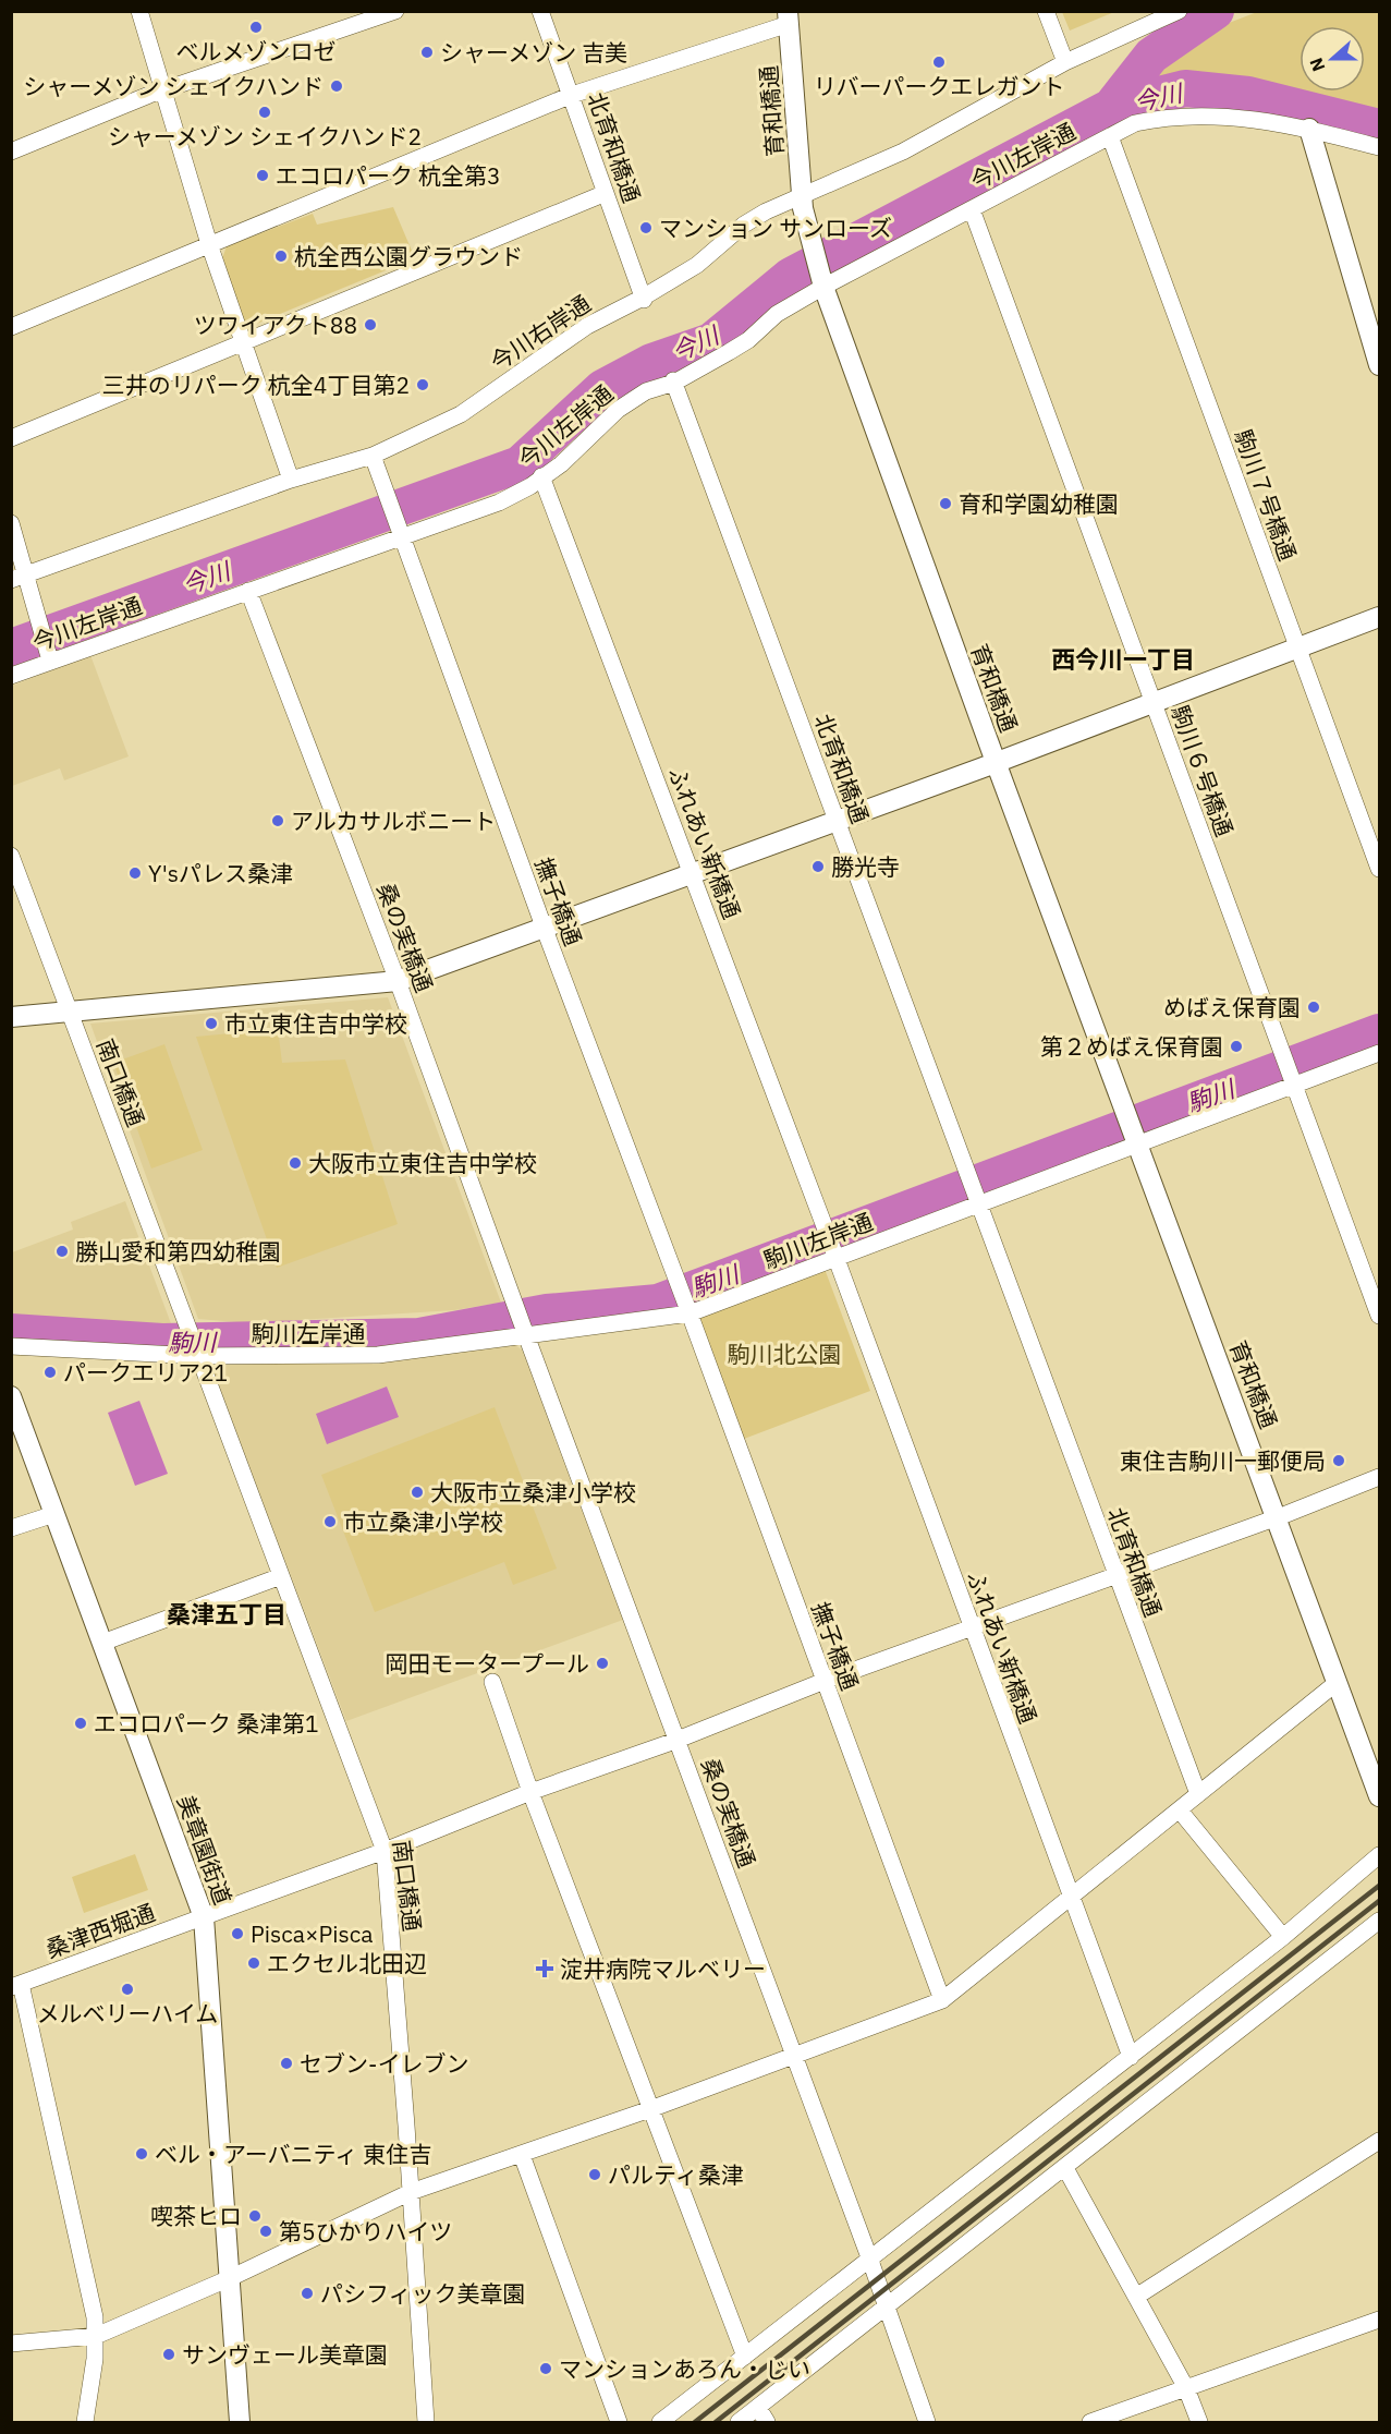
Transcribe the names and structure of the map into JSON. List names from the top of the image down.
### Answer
{
  "streets": {
    "street": [
      "育和橋通",
      "北育和橋通",
      "今川左岸通",
      "今川右岸通",
      "駒川７号橋通",
      "駒川６号橋通",
      "ふれあい新橋通",
      "撫子橋通",
      "桑の実橋通",
      "南口橋通",
      "駒川左岸通",
      "美章園街道",
      "桑津西堀通"
    ]
  },
  "crossings": [
    ["育和橋通", "今川左岸通"],
    ["育和橋通", "今川右岸通"],
    ["育和橋通", "駒川左岸通"],
    ["育和橋通", "桑津西堀通"],
    ["北育和橋通", "今川左岸通"],
    ["北育和橋通", "今川右岸通"],
    ["北育和橋通", "駒川左岸通"],
    ["北育和橋通", "桑津西堀通"],
    ["今川左岸通", "駒川７号橋通"],
    ["今川左岸通", "駒川６号橋通"],
    ["今川左岸通", "ふれあい新橋通"],
    ["今川左岸通", "撫子橋通"],
    ["今川左岸通", "桑の実橋通"],
    ["今川右岸通", "撫子橋通"],
    ["駒川６号橋通", "駒川左岸通"],
    ["ふれあい新橋通", "駒川左岸通"],
    ["ふれあい新橋通", "桑津西堀通"],
    ["撫子橋通", "駒川左岸通"],
    ["撫子橋通", "桑津西堀通"],
    ["桑の実橋通", "駒川左岸通"],
    ["桑の実橋通", "桑津西堀通"],
    ["南口橋通", "駒川左岸通"],
    ["南口橋通", "桑津西堀通"],
    ["美章園街道", "桑津西堀通"]
  ],
  "districts": ["西今川一丁目", "桑津五丁目"],
  "water": ["今川", "駒川"],
  "parks": ["駒川北公園"],
  "places": {
    "other": [
      "ベルメゾンロゼ",
      "シャーメゾン 吉美",
      "リバーパークエレガント",
      "シャーメゾン シェイクハンド",
      "シャーメゾン シェイクハンド2",
      "エコロパーク 杭全第3",
      "マンション サンローズ",
      "杭全西公園グラウンド",
      "ツワイアクト88",
      "三井のリパーク 杭全4丁目第2",
      "育和学園幼稚園",
      "アルカサルボニート",
      "勝光寺",
      "Y'sパレス桑津",
      "めばえ保育園",
      "市立東住吉中学校",
      "第２めばえ保育園",
      "大阪市立東住吉中学校",
      "勝山愛和第四幼稚園",
      "パークエリア21",
      "東住吉駒川一郵便局",
      "大阪市立桑津小学校",
      "市立桑津小学校",
      "岡田モータープール",
      "エコロパーク 桑津第1",
      "Pisca×Pisca",
      "エクセル北田辺",
      "メルベリーハイム",
      "セブン-イレブン",
      "ベル・アーバニティ 東住吉",
      "パルティ桑津",
      "喫茶ヒロ",
      "第5ひかりハイツ",
      "パシフィック美章園",
      "サンヴェール美章園",
      "マンションあろん・じい"
    ],
    "health": ["淀井病院マルベリー"]
  },
  "north": "left"
}
